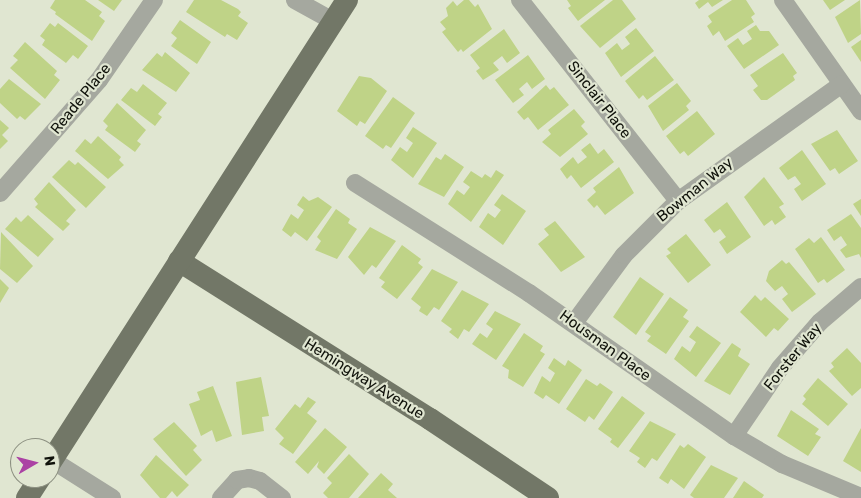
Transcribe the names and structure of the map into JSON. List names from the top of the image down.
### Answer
{
  "streets": {
    "main road": ["Hemingway Avenue"],
    "street": [
      "Reade Place",
      "Sinclair Place",
      "Bowman Way",
      "Housman Place",
      "Forster Way"
    ]
  },
  "crossings": [
    ["Sinclair Place", "Bowman Way"],
    ["Bowman Way", "Housman Place"],
    ["Housman Place", "Forster Way"]
  ],
  "north": "right"
}
